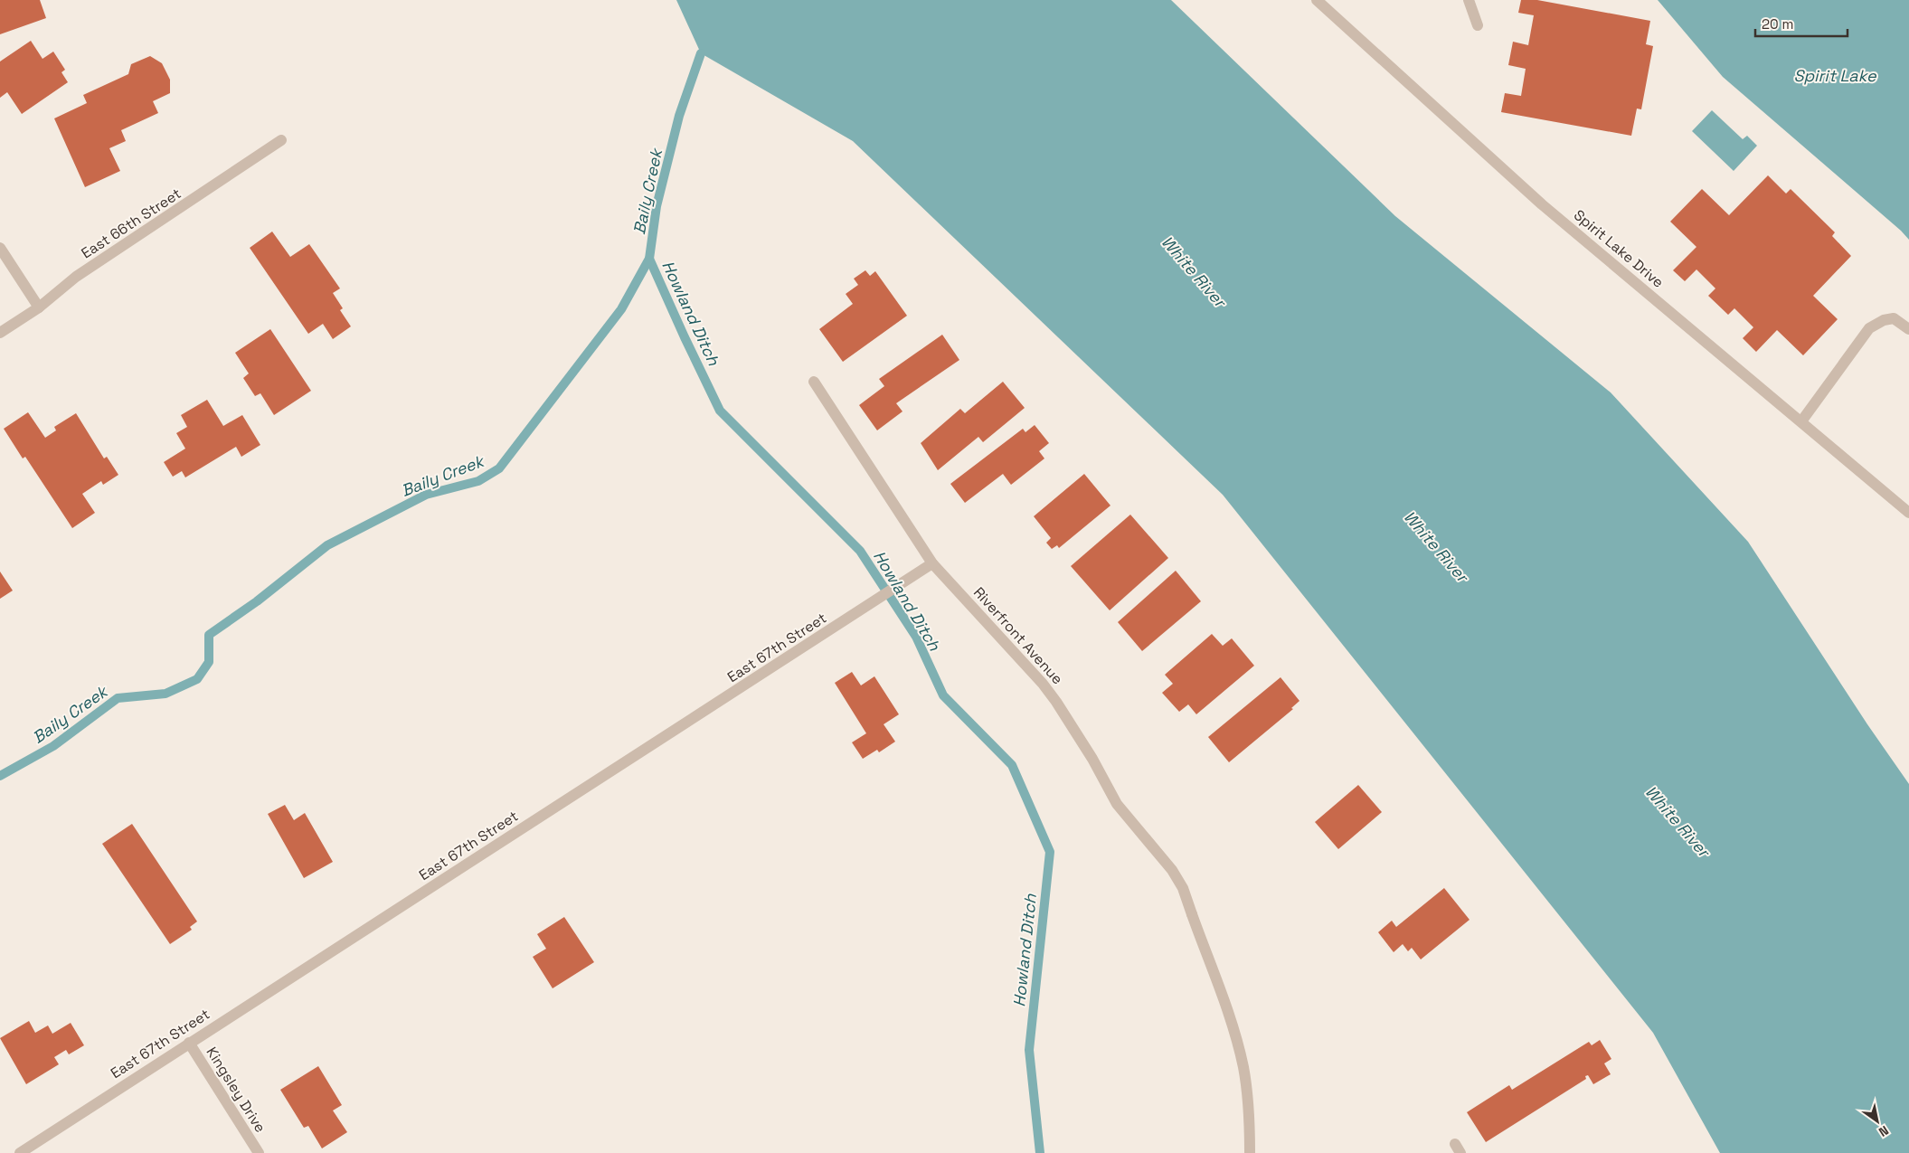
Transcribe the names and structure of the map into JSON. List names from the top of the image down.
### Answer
{
  "streets": {
    "street": [
      "East 66th Street",
      "Spirit Lake Drive",
      "Riverfront Avenue",
      "East 67th Street",
      "Kingsley Drive"
    ]
  },
  "crossings": [
    ["Riverfront Avenue", "East 67th Street"],
    ["East 67th Street", "Kingsley Drive"]
  ],
  "water": [
    "Spirit Lake",
    "Baily Creek",
    "White River",
    "Howland Ditch"
  ],
  "scale_bar": "20 m",
  "north": "bottom right"
}
